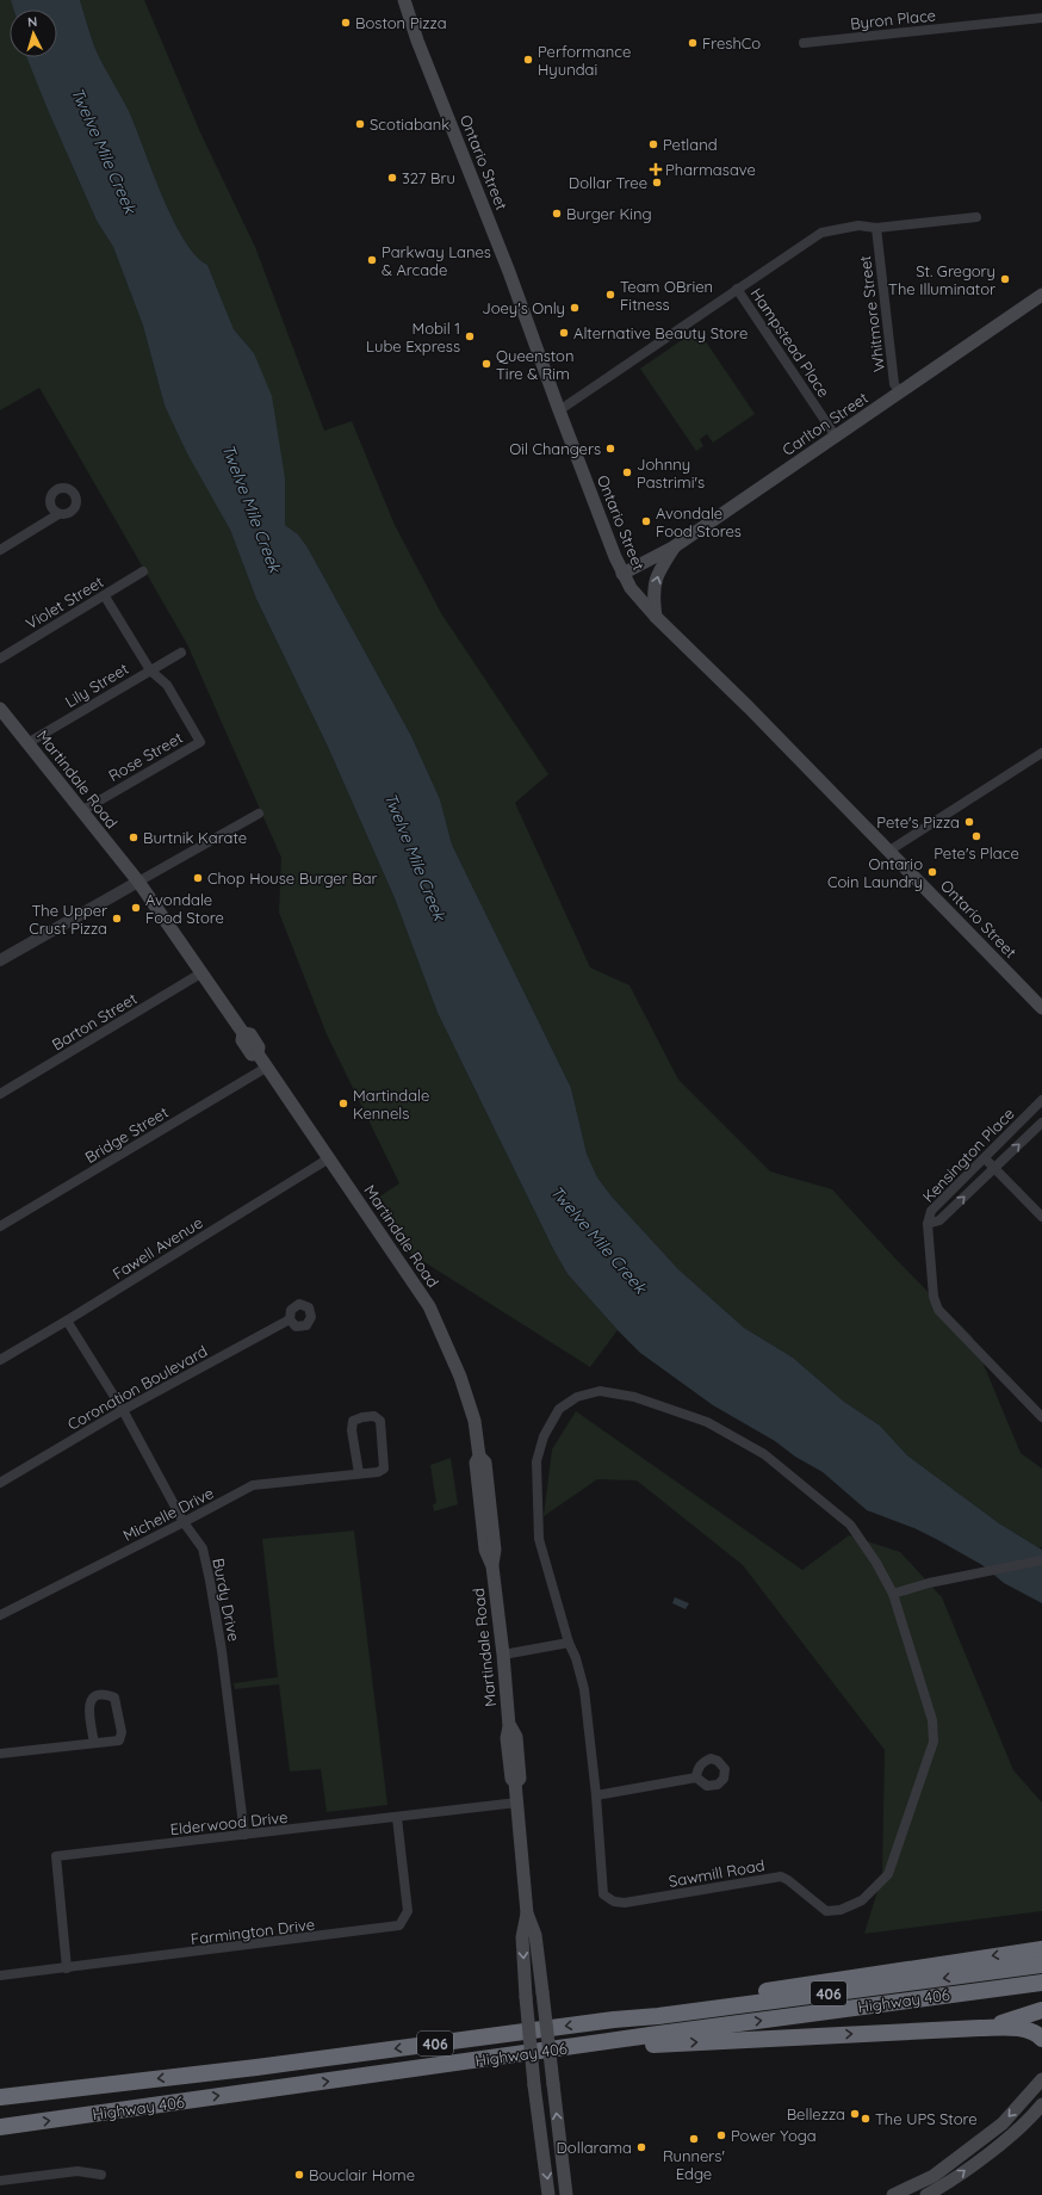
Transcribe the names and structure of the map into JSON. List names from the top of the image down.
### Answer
{
  "streets": {
    "highway": ["406", "Highway 406"],
    "main road": ["Ontario Street", "Carlton Street", "Martindale Road"],
    "street": [
      "Byron Place",
      "Whitmore Street",
      "Hampstead Place",
      "Violet Street",
      "Lily Street",
      "Rose Street",
      "Barton Street",
      "Bridge Street",
      "Kensington Place",
      "Fawell Avenue",
      "Coronation Boulevard",
      "Michelle Drive",
      "Burdy Drive",
      "Elderwood Drive",
      "Sawmill Road",
      "Farmington Drive"
    ]
  },
  "crossings": [
    ["Ontario Street", "Carlton Street"],
    ["Whitmore Street", "Carlton Street"],
    ["Hampstead Place", "Carlton Street"],
    ["Lily Street", "Rose Street"],
    ["Lily Street", "Martindale Road"],
    ["Rose Street", "Martindale Road"],
    ["Martindale Road", "Barton Street"],
    ["Martindale Road", "Bridge Street"],
    ["Martindale Road", "Fawell Avenue"],
    ["Martindale Road", "Elderwood Drive"],
    ["Fawell Avenue", "Burdy Drive"],
    ["Coronation Boulevard", "Burdy Drive"],
    ["Michelle Drive", "Burdy Drive"],
    ["Burdy Drive", "Elderwood Drive"],
    ["Elderwood Drive", "Farmington Drive"]
  ],
  "water": ["Twelve Mile Creek"],
  "places": {
    "other": [
      "Boston Pizza",
      "FreshCo",
      "Performance Hyundai",
      "Scotiabank",
      "Petland",
      "327 Bru",
      "Dollar Tree",
      "Burger King",
      "Parkway Lanes & Arcade",
      "St. Gregory The Illuminator",
      "Team OBrien Fitness",
      "Joey's Only",
      "Alternative Beauty Store",
      "Mobil 1 Lube Express",
      "Queenston Tire & Rim",
      "Oil Changers",
      "Johnny Pastrimi's",
      "Avondale Food Stores",
      "Pete's Pizza",
      "Pete's Place",
      "Burtnik Karate",
      "Ontario Coin Laundry",
      "Chop House Burger Bar",
      "Avondale Food Store",
      "The Upper Crust Pizza",
      "Martindale Kennels",
      "Bellezza",
      "The UPS Store",
      "Power Yoga",
      "Runners' Edge",
      "Dollarama",
      "Bouclair Home"
    ],
    "health": ["Pharmasave"]
  },
  "north": "top"
}
